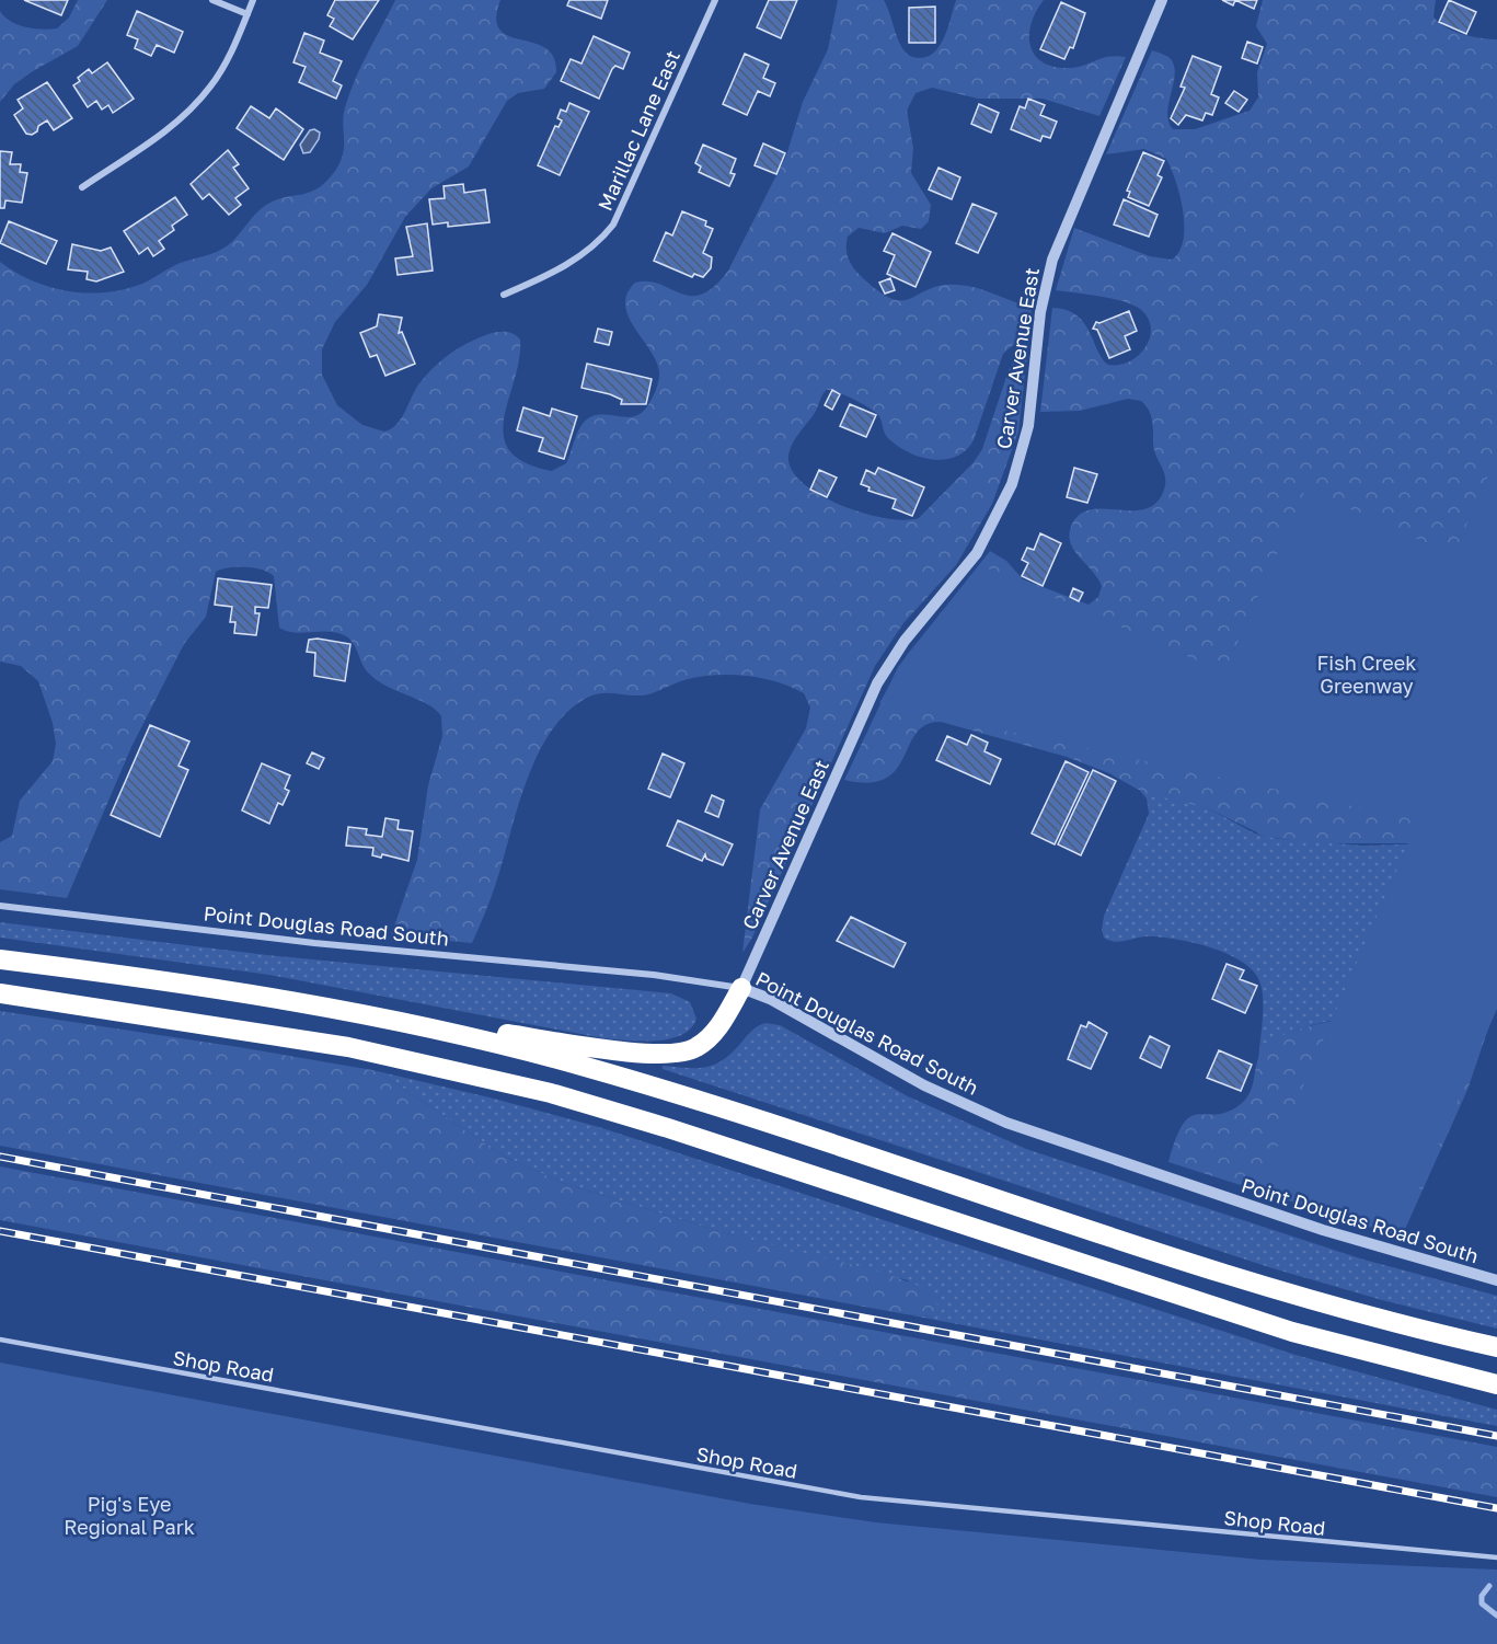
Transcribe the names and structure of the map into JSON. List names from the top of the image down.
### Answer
{
  "streets": {
    "street": ["Marillac Lane East", "Carver Avenue East", "Point Douglas Road South"],
    "lane": ["Shop Road"]
  },
  "crossings": [
    ["Carver Avenue East", "Point Douglas Road South"]
  ],
  "parks": ["Fish Creek Greenway", "Pig's Eye Regional Park"]
}
